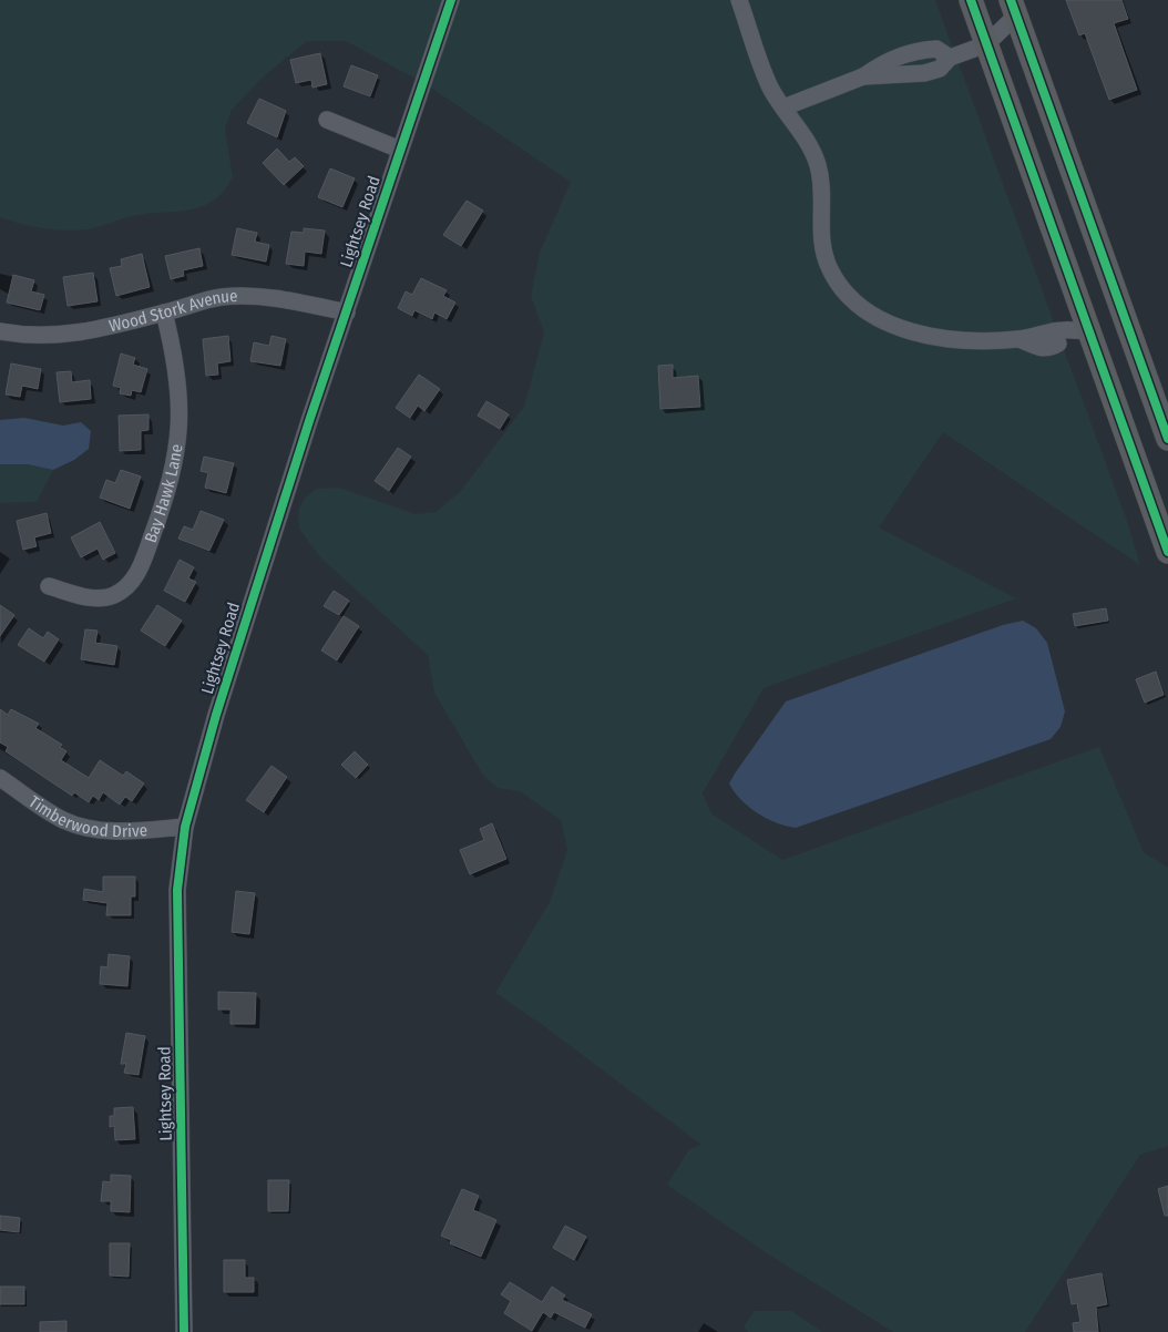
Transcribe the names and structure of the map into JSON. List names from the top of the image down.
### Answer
{
  "streets": {
    "street": [
      "Lightsey Road",
      "Wood Stork Avenue",
      "Bay Hawk Lane",
      "Timberwood Drive"
    ]
  },
  "crossings": [
    ["Lightsey Road", "Wood Stork Avenue"],
    ["Lightsey Road", "Timberwood Drive"],
    ["Wood Stork Avenue", "Bay Hawk Lane"]
  ]
}
